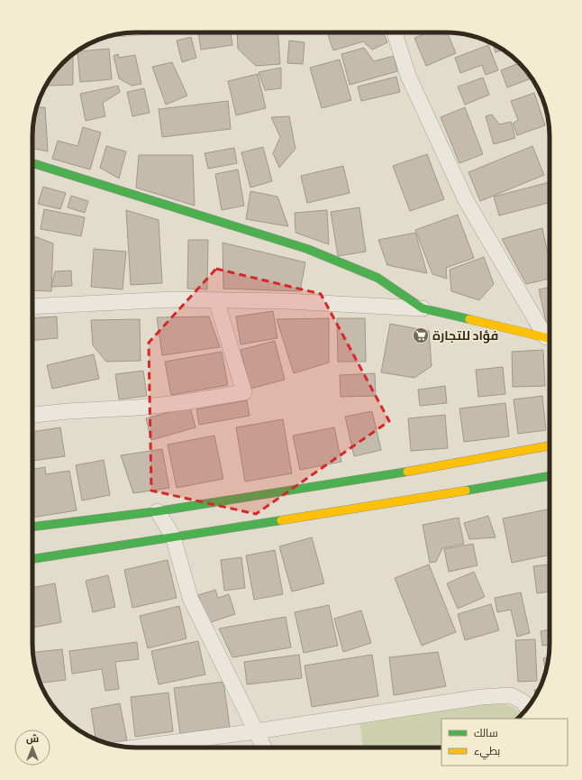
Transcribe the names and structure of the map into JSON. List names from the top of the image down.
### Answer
{
  "places": {
    "supermarket": ["فؤاد للتجارة"]
  },
  "legend": ["سالك", "بطيء"],
  "north": "top"
}
